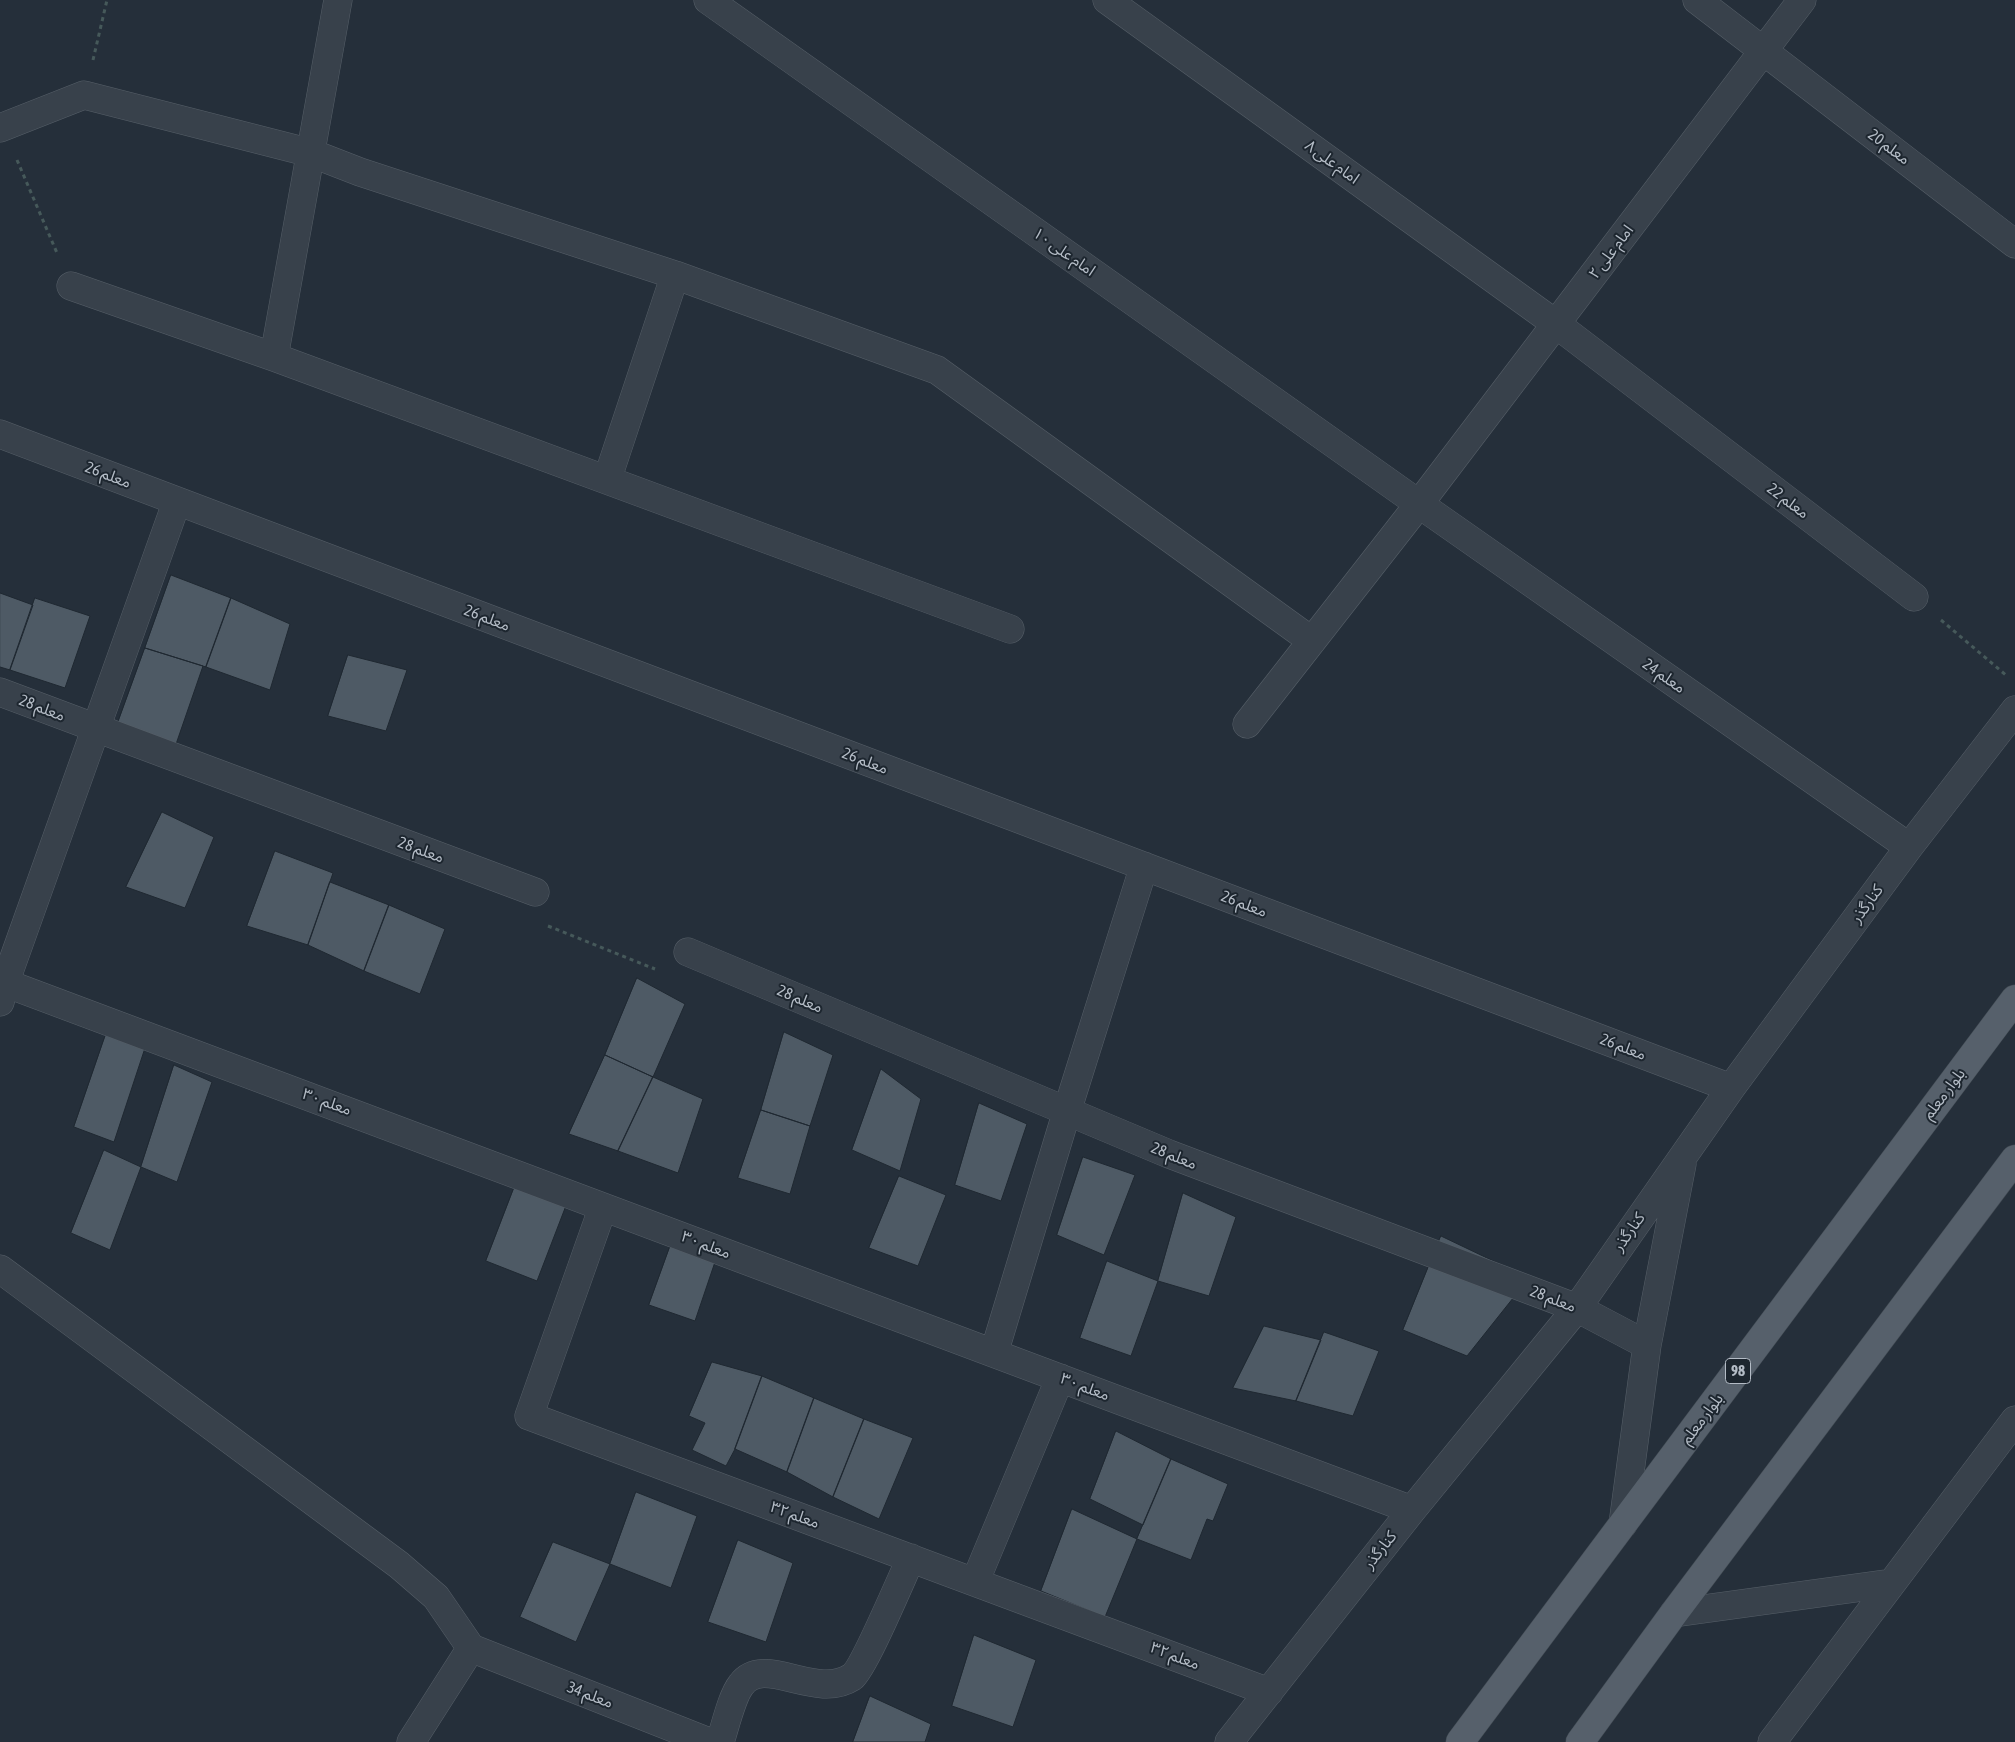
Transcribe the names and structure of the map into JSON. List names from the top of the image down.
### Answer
{
  "streets": {
    "main road": ["بلوار معلم", "98"],
    "street": [
      "معلم 20",
      "امام علی ۸",
      "امام علی ۱۰",
      "امام علی ۲",
      "معلم 26",
      "معلم 22",
      "معلم 24",
      "معلم 28",
      "کنارگذر",
      "معلم ۳۰",
      "معلم ۳۲",
      "معلم 34"
    ]
  },
  "crossings": [
    ["معلم 20", "امام علی ۲"],
    ["امام علی ۸", "امام علی ۲"],
    ["امام علی ۸", "معلم 22"],
    ["امام علی ۱۰", "امام علی ۲"],
    ["امام علی ۱۰", "معلم 24"],
    ["امام علی ۲", "معلم 22"],
    ["امام علی ۲", "معلم 24"],
    ["معلم 26", "کنارگذر"],
    ["معلم 24", "کنارگذر"],
    ["معلم 28", "کنارگذر"],
    ["کنارگذر", "معلم ۳۰"],
    ["کنارگذر", "معلم ۳۲"],
    ["معلم ۳۰", "معلم ۳۲"]
  ]
}
